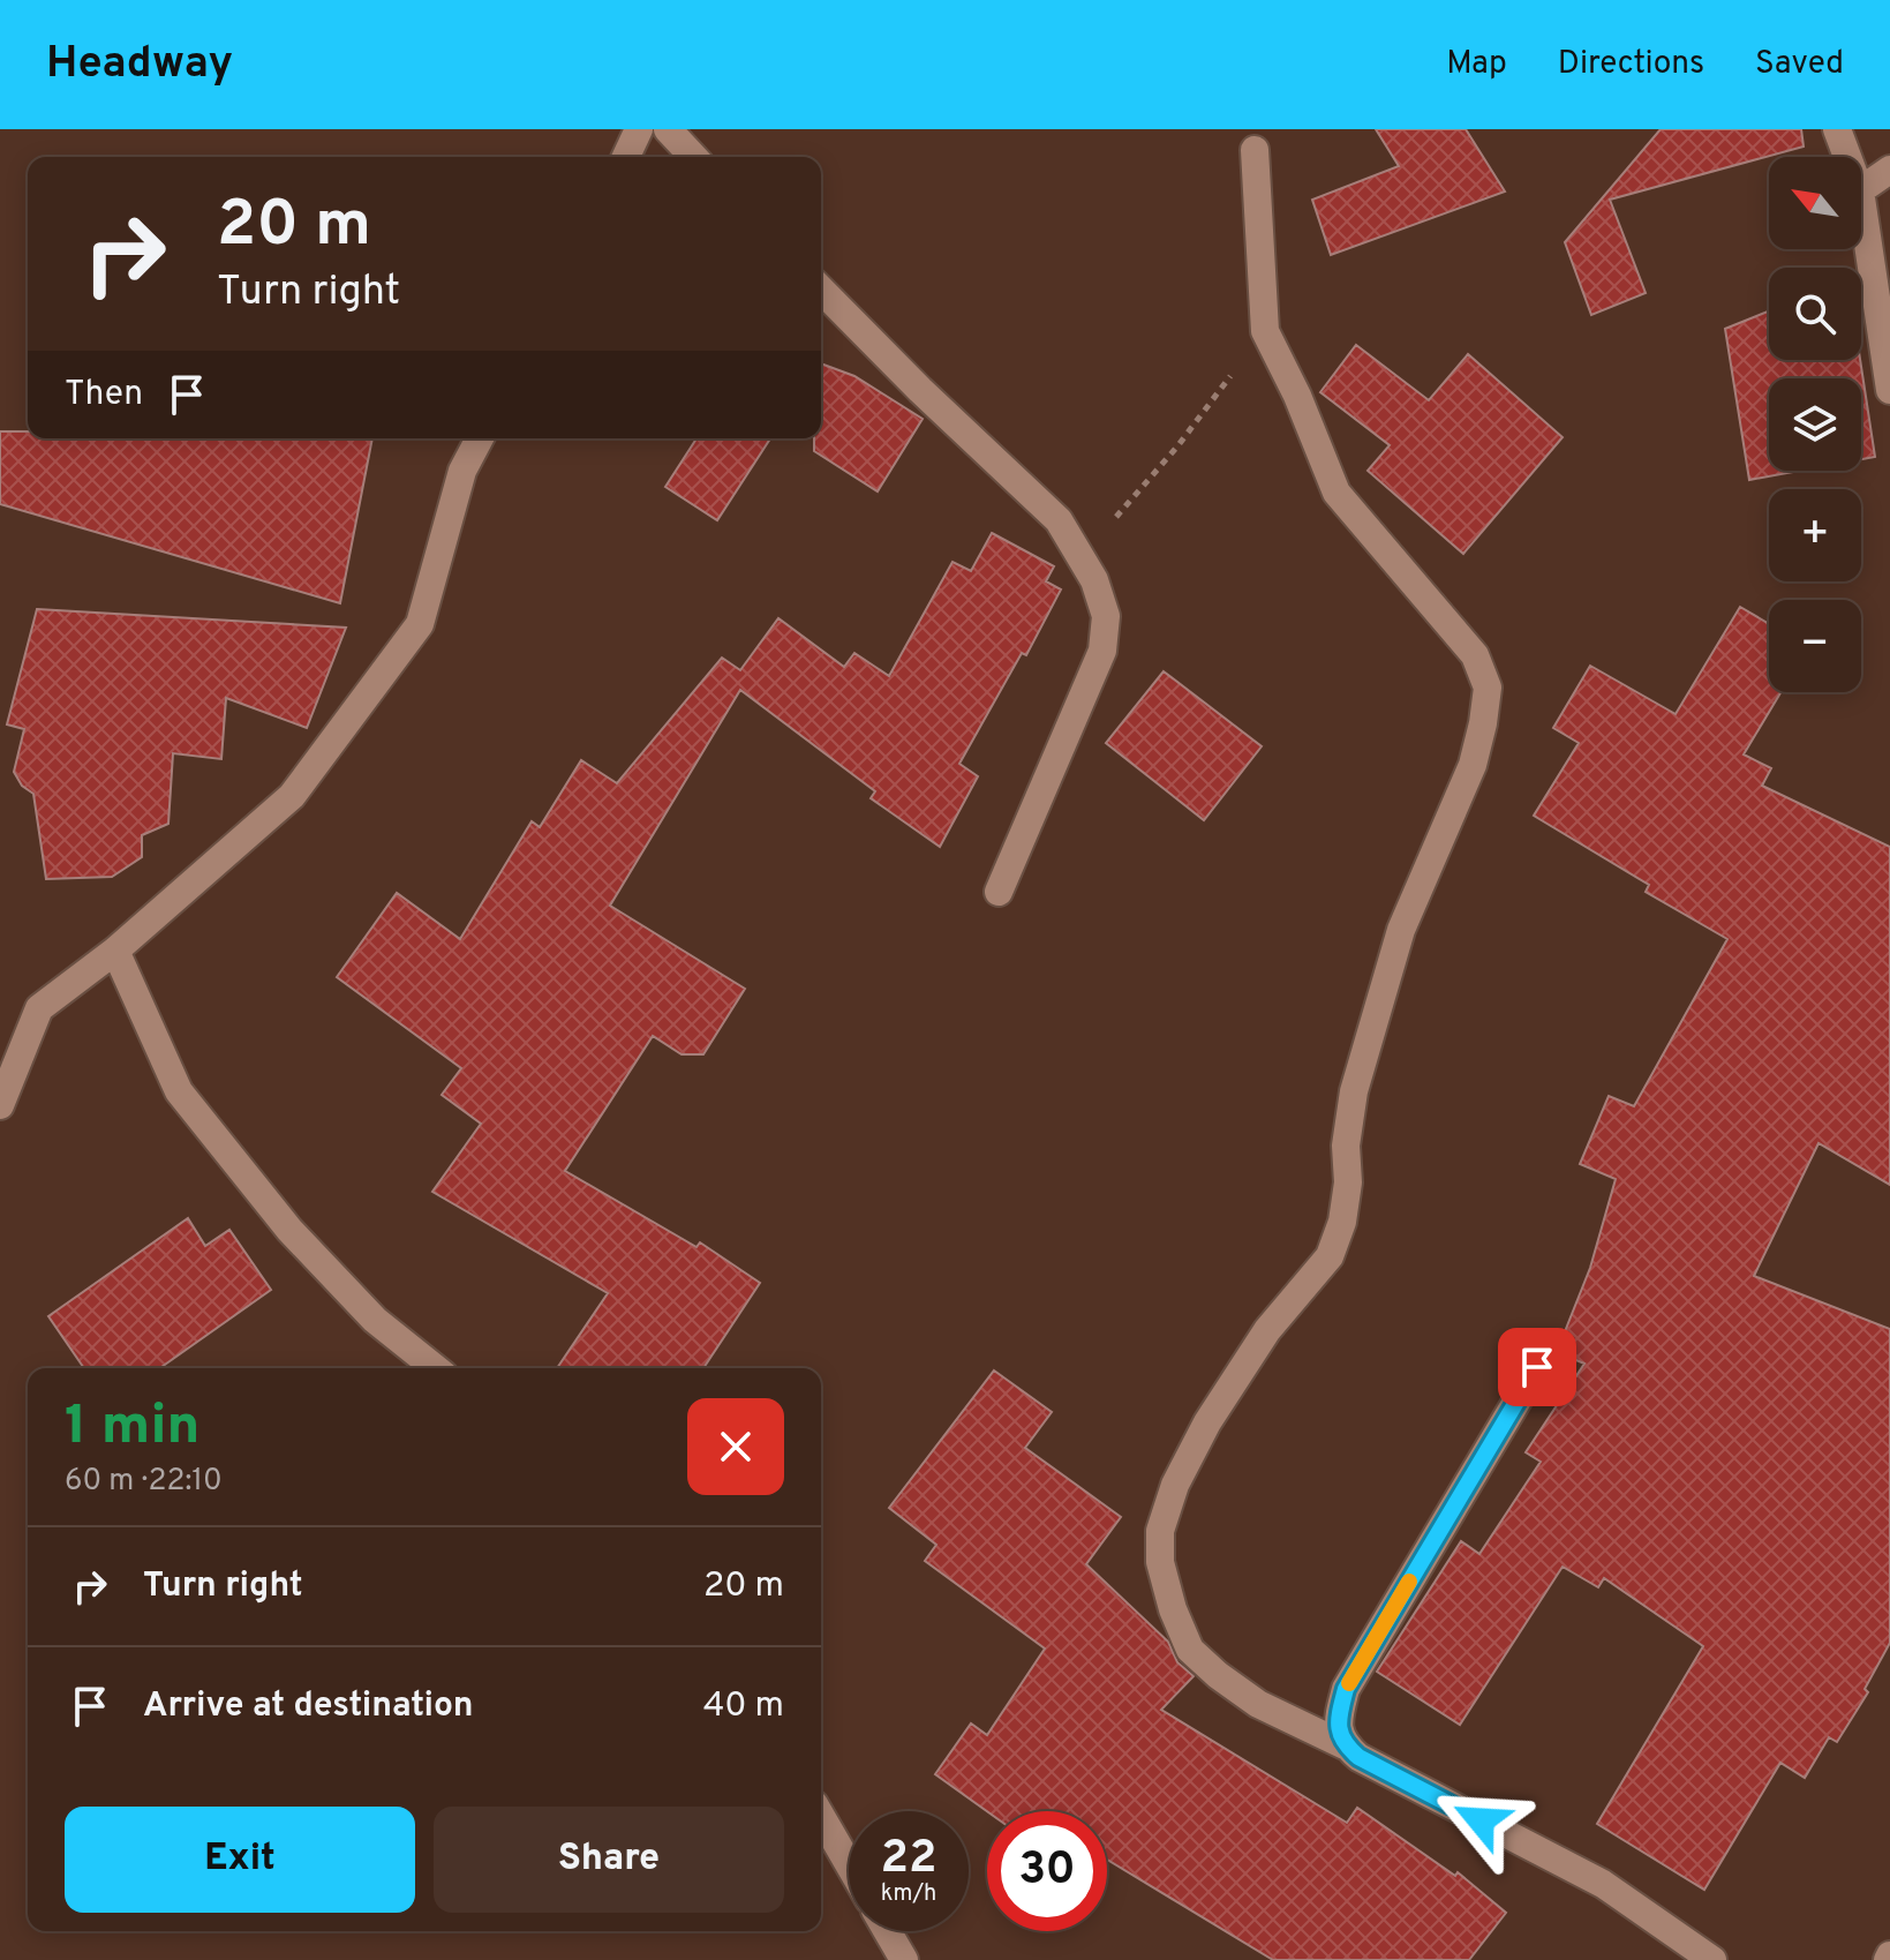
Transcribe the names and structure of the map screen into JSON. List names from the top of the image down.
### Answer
{
  "north": "top left",
  "page": {
    "header": "Headway",
    "nav": ["Map", "Directions", "Saved"],
    "map_buttons": ["+", "−"],
    "turn": ["20 m", "Turn right"],
    "then": "Then",
    "heading": ["1 min", "60 m · 22:10"],
    "list": [
      {
        "name": "Turn right",
        "value": "20 m"
      },
      {
        "name": "Arrive at destination",
        "value": "40 m"
      }
    ],
    "buttons": ["Exit", "Share"],
    "speed": "22 km/h",
    "limit": "30"
  }
}
